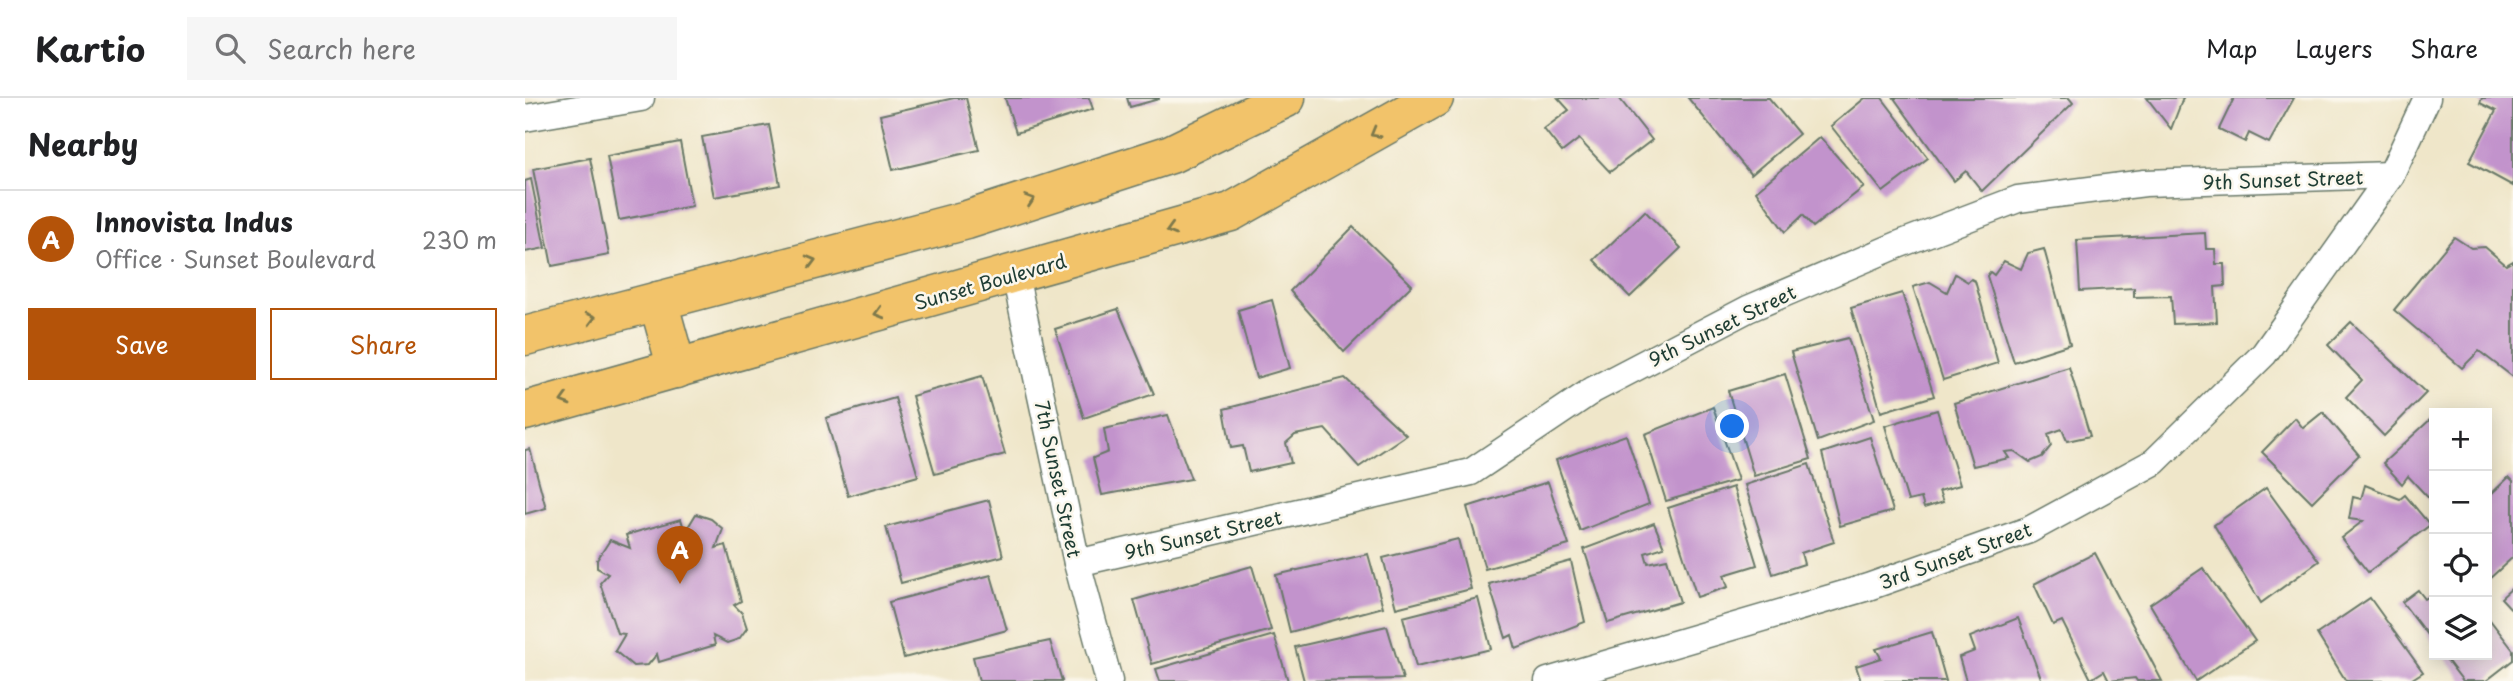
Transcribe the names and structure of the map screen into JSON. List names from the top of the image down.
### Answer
{
  "streets": {
    "main road": ["Sunset Boulevard"],
    "street": ["9th Sunset Street", "7th Sunset Street", "3rd Sunset Street"]
  },
  "crossings": [
    ["9th Sunset Street", "7th Sunset Street"],
    ["9th Sunset Street", "3rd Sunset Street"],
    ["Sunset Boulevard", "7th Sunset Street"]
  ],
  "page": {
    "header": "Kartio",
    "search": "Search here",
    "nav": ["Map", "Layers", "Share"],
    "heading": "Nearby",
    "list": [
      {
        "mark": "A",
        "name": "Innovista Indus",
        "note": "Office · Sunset Boulevard",
        "value": "230 m"
      }
    ],
    "buttons": ["Save", "Share"],
    "map_buttons": ["+", "−"],
    "pins": "A"
  }
}
